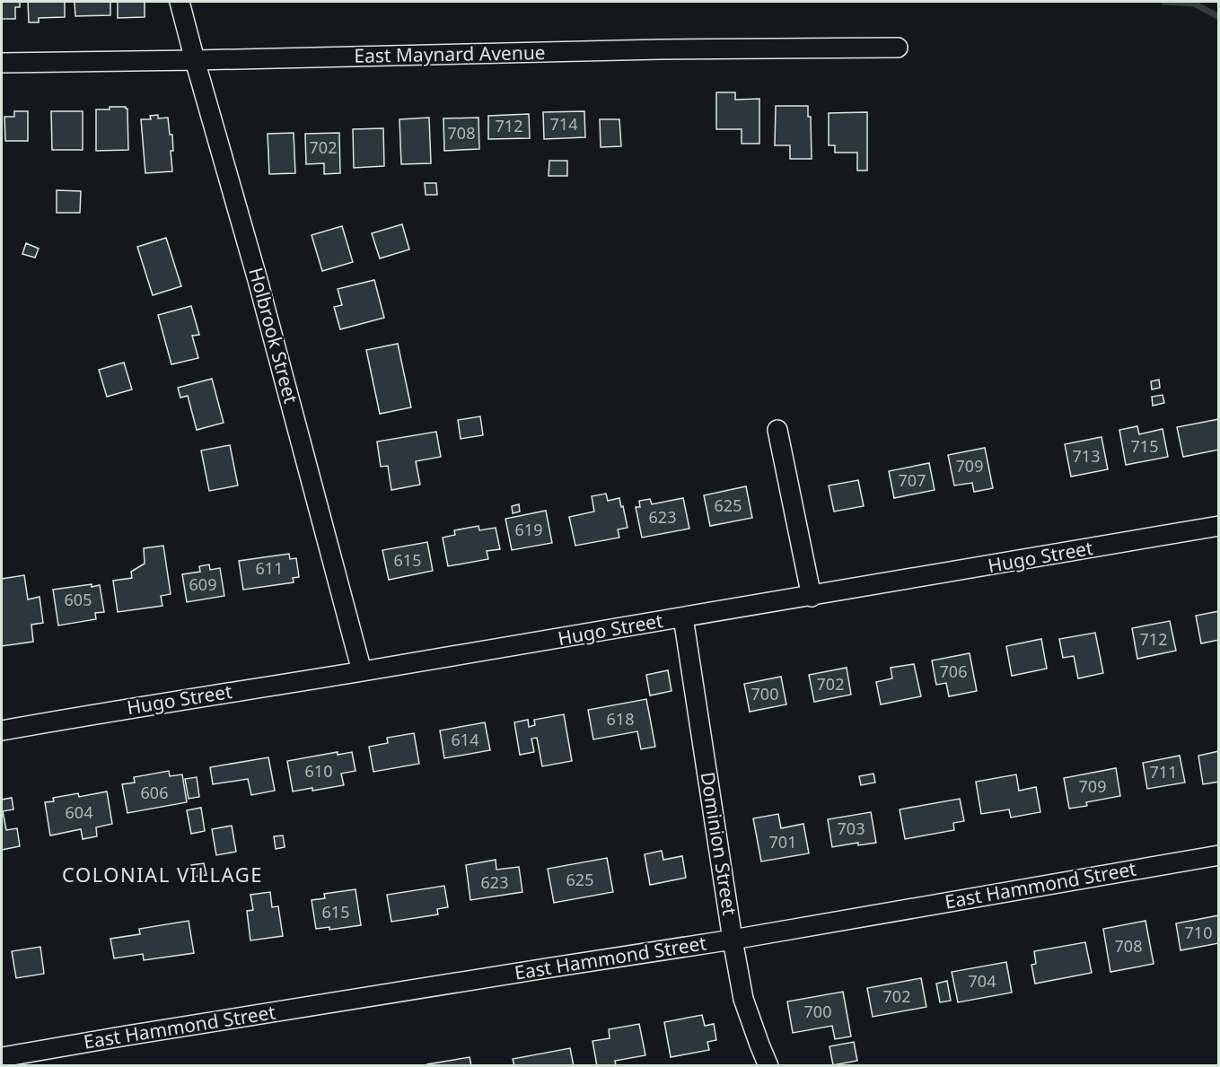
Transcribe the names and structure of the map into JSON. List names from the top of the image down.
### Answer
{
  "streets": {
    "street": [
      "East Maynard Avenue",
      "Holbrook Street",
      "Hugo Street",
      "Dominion Street",
      "East Hammond Street"
    ]
  },
  "crossings": [
    ["East Maynard Avenue", "Holbrook Street"],
    ["Holbrook Street", "Hugo Street"],
    ["Hugo Street", "Dominion Street"],
    ["Dominion Street", "East Hammond Street"]
  ],
  "districts": ["COLONIAL VILLAGE"],
  "house_numbers": [
    "714",
    "712",
    "708",
    "702",
    "715",
    "713",
    "709",
    "707",
    "625",
    "623",
    "619",
    "615",
    "611",
    "609",
    "605",
    "712",
    "706",
    "702",
    "700",
    "618",
    "614",
    "610",
    "711",
    "709",
    "606",
    "604",
    "703",
    "701",
    "625",
    "623",
    "615",
    "710",
    "708",
    "704",
    "702",
    "700"
  ]
}
